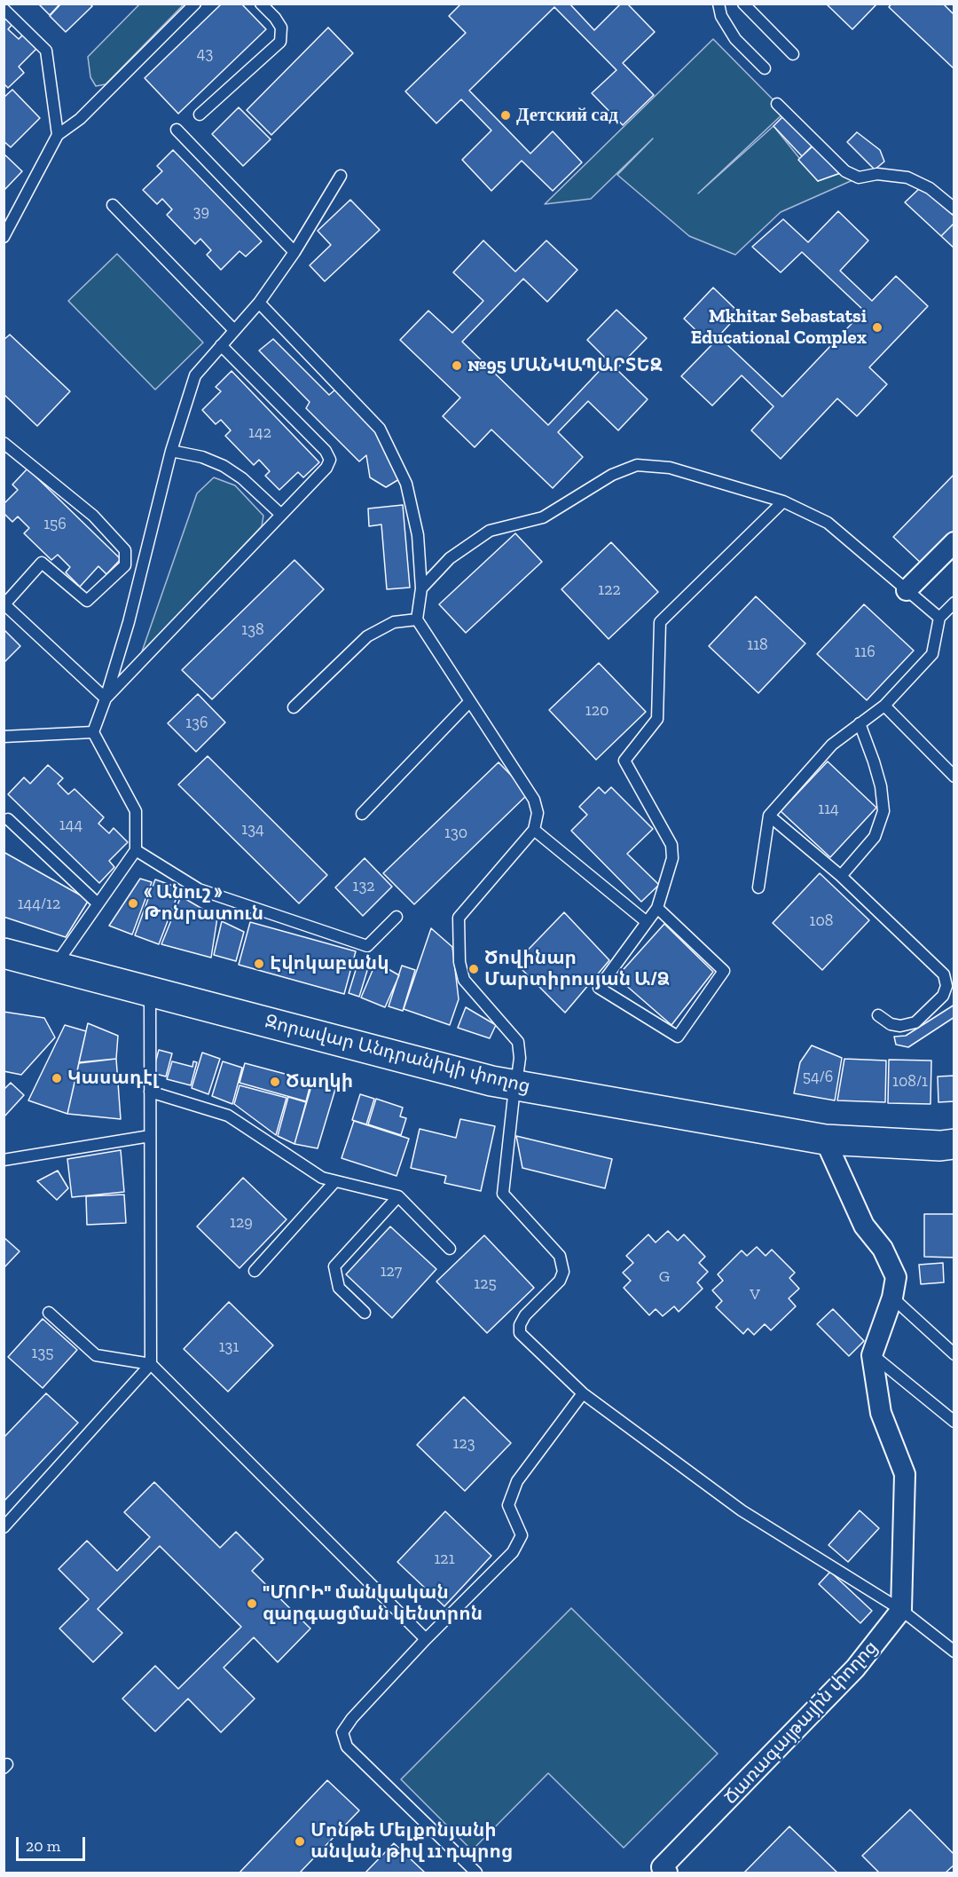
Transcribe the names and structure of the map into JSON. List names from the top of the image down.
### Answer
{
  "streets": {
    "main road": ["Զորավար Անդրանիկի փողոց"],
    "street": ["Ճառագայթային փողոց"]
  },
  "places": [
    "Детский сад",
    "Mkhitar Sebastatsi Educational Complex",
    "№95 ՄԱՆԿԱՊԱՐՏԵԶ",
    "« Անուշ » Թոնրատուն",
    "Էվոկաբանկ",
    "Ծովինար Մարտիրոսյան Ա/Ձ",
    "Կասադէլ",
    "Ծաղկի",
    "\"ՄՈՐԻ\" մանկական զարգացման կենտրոն",
    "Մոնթե Մելքոնյանի անվան թիվ 11 դպրոց"
  ],
  "house_numbers": [
    "43",
    "39",
    "142",
    "156",
    "122",
    "138",
    "118",
    "116",
    "120",
    "136",
    "114",
    "144",
    "134",
    "130",
    "132",
    "144/12",
    "108",
    "54/6",
    "108/1",
    "129",
    "127",
    "G",
    "125",
    "V",
    "131",
    "135",
    "123",
    "121"
  ],
  "scale_bar": "20 m"
}
